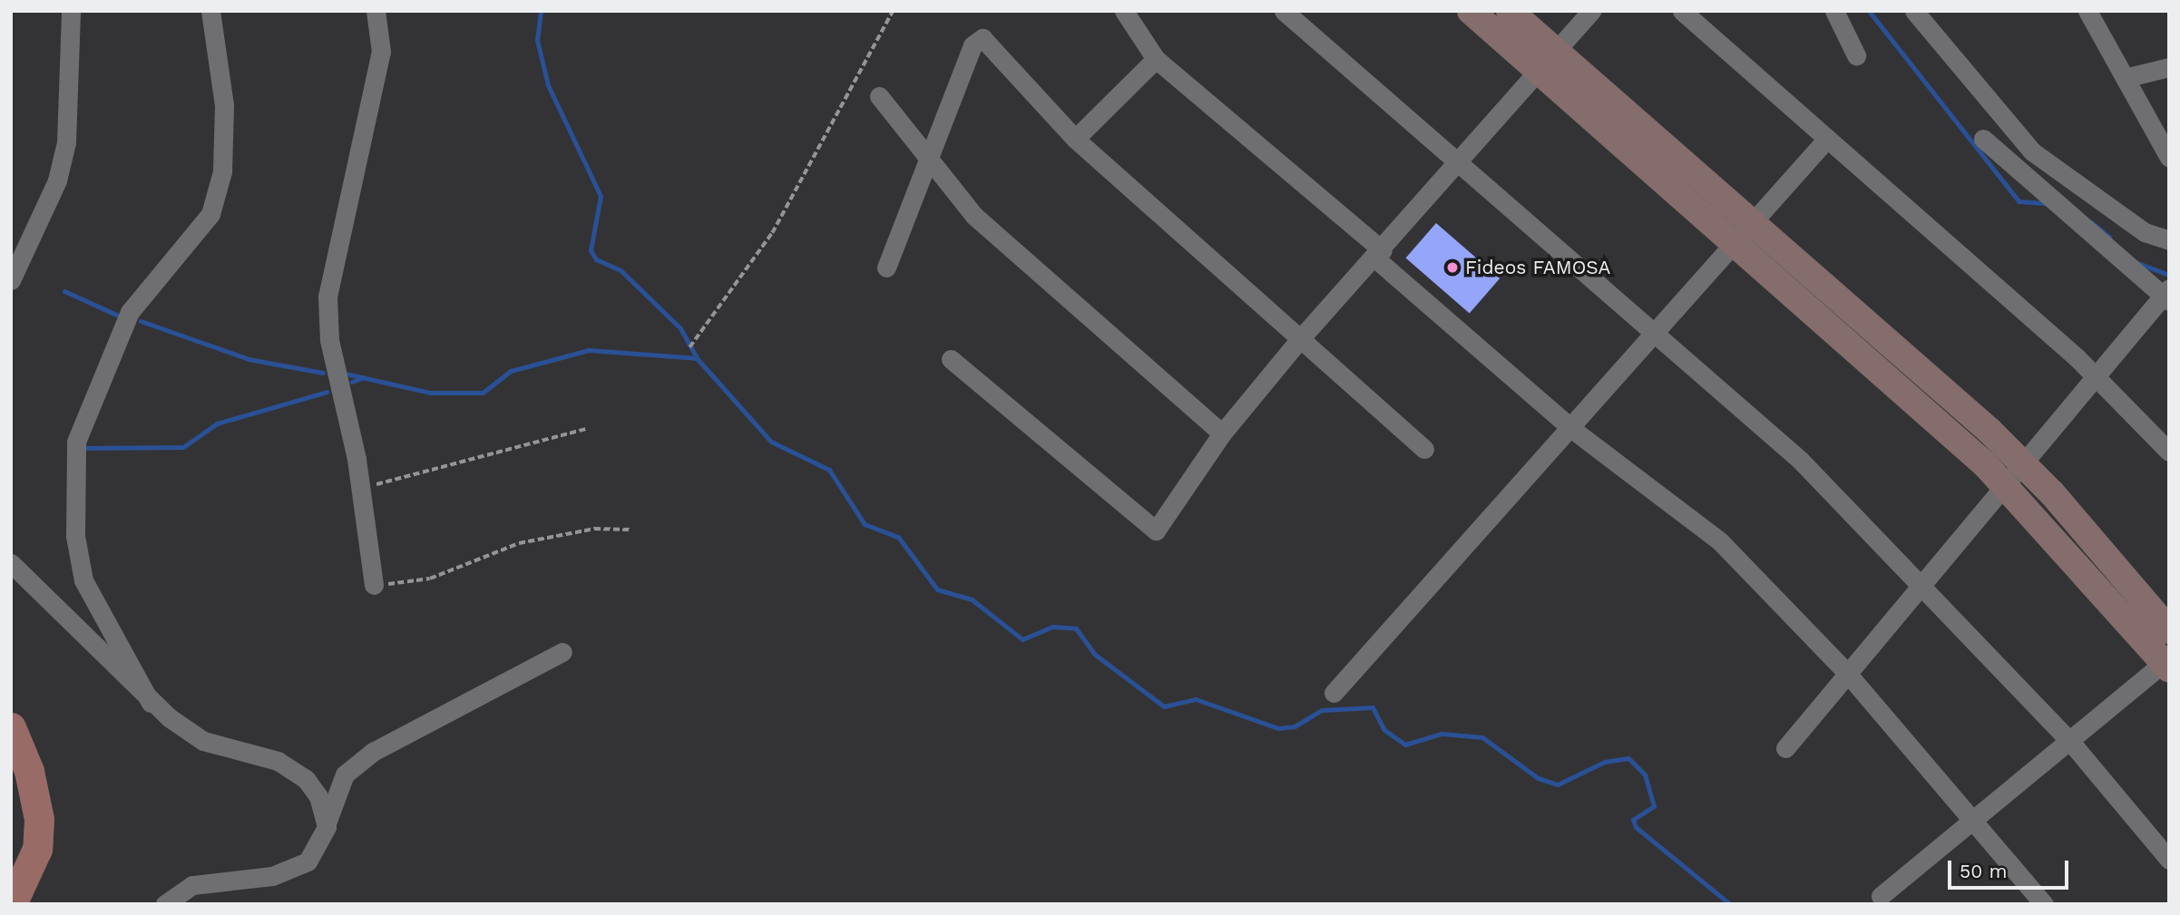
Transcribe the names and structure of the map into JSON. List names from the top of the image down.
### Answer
{
  "places": ["Fideos FAMOSA"],
  "scale_bar": "50 m"
}
